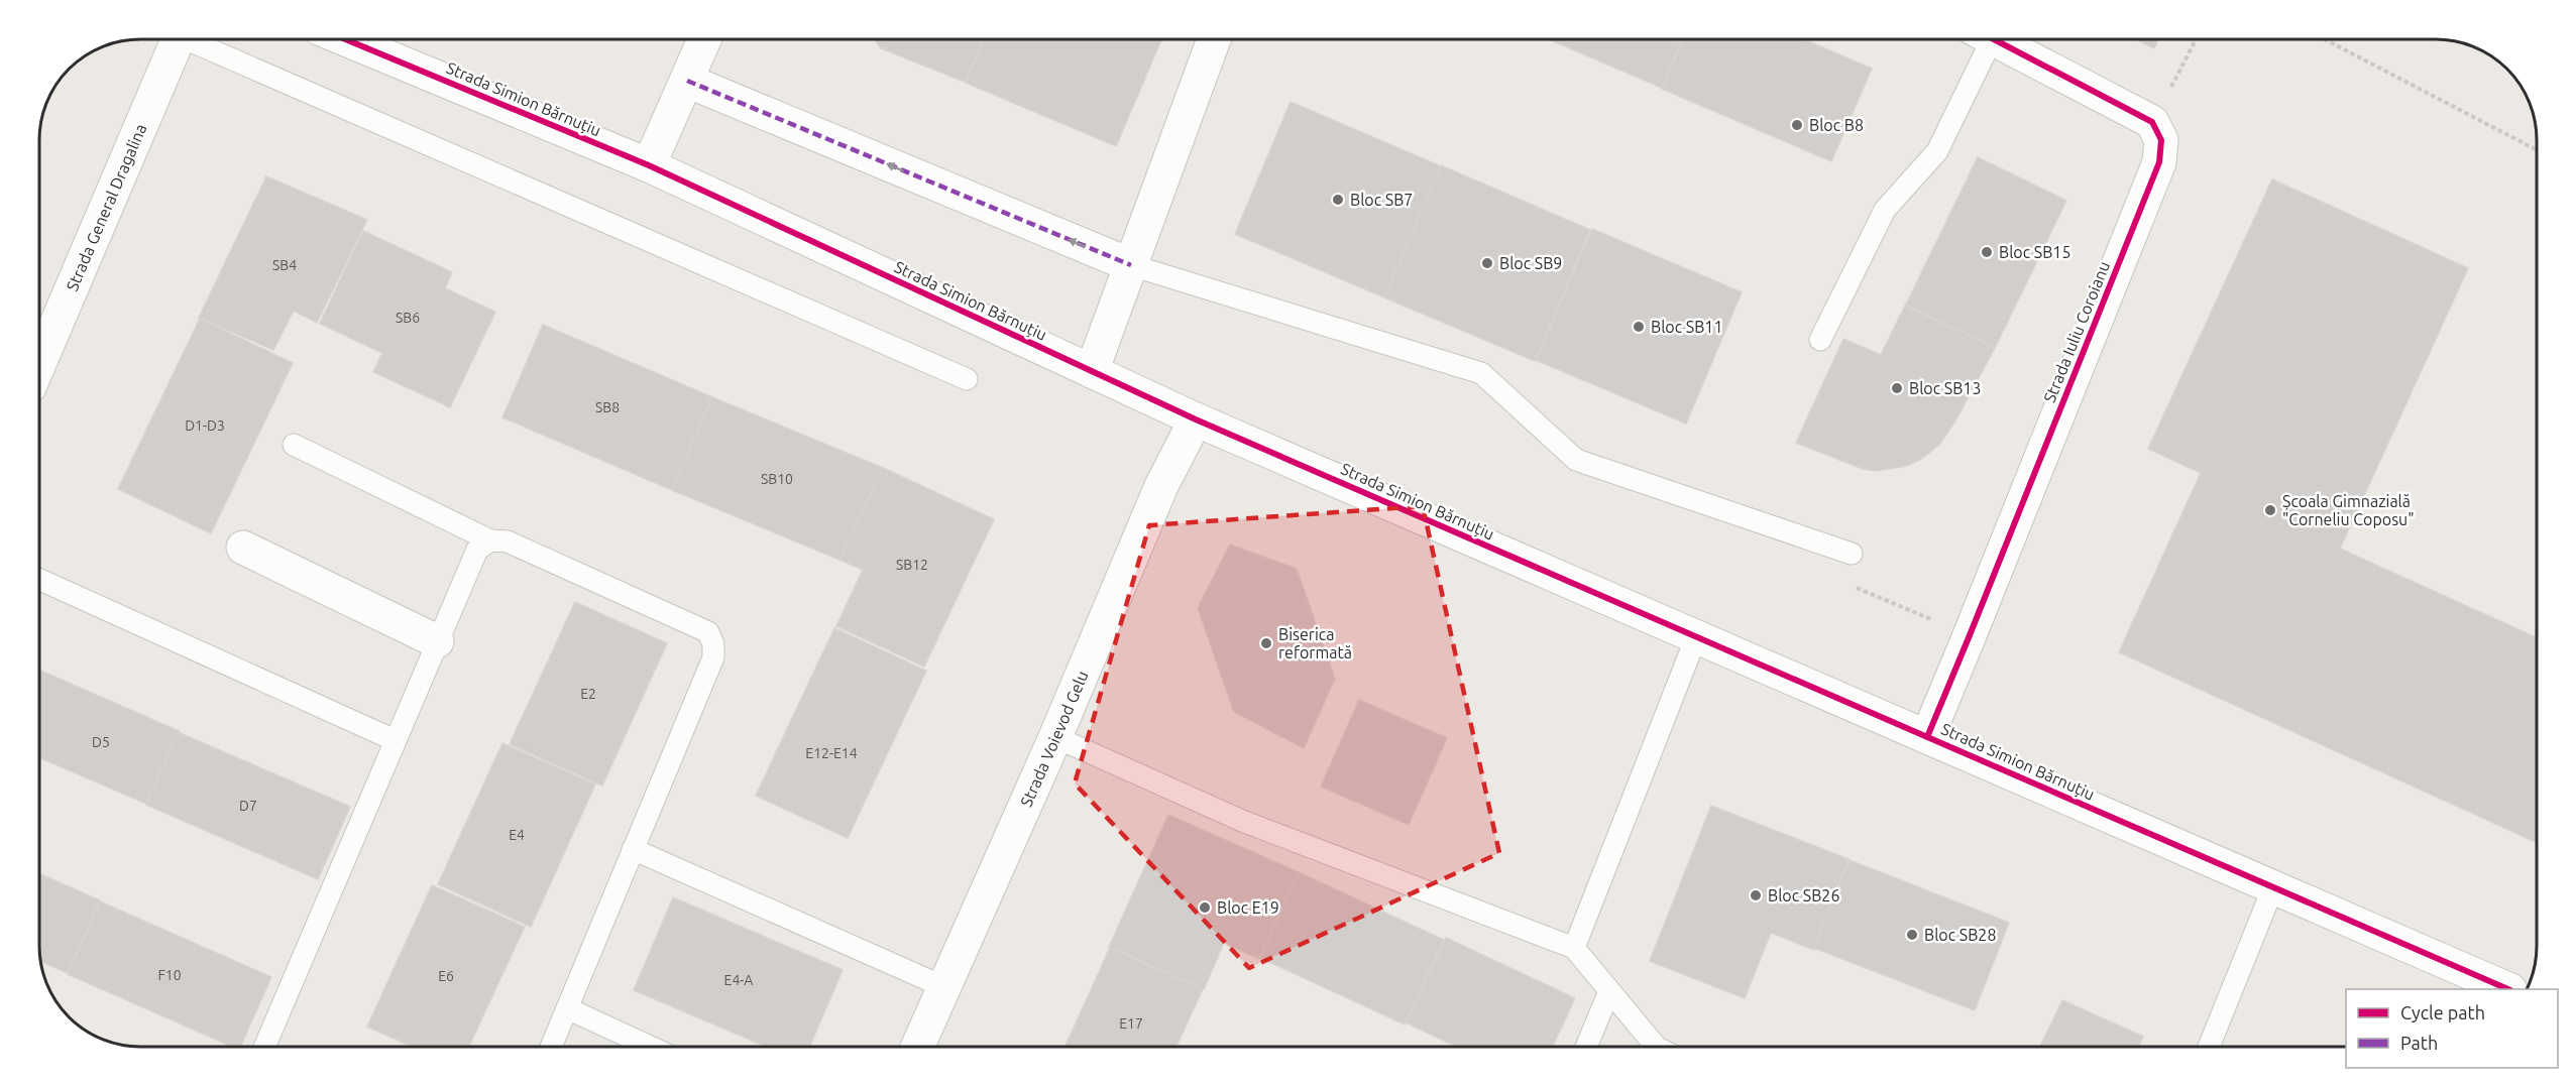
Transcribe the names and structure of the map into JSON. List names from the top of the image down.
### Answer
{
  "streets": {
    "street": [
      "Strada Simion Bărnuțiu",
      "Strada General Dragalina",
      "Strada Iuliu Coroianu",
      "Strada Voievod Gelu"
    ]
  },
  "crossings": [
    ["Strada Simion Bărnuțiu", "Strada Iuliu Coroianu"],
    ["Strada Simion Bărnuțiu", "Strada Voievod Gelu"]
  ],
  "places": [
    "Bloc B8",
    "Bloc SB7",
    "Bloc SB15",
    "Bloc SB9",
    "Bloc SB11",
    "Bloc SB13",
    "Școala Gimnazială \"Corneliu Coposu\"",
    "Biserica reformată",
    "Bloc SB26",
    "Bloc E19",
    "Bloc SB28"
  ],
  "house_numbers": [
    "SB4",
    "SB6",
    "SB8",
    "D1-D3",
    "SB10",
    "SB12",
    "E2",
    "D5",
    "E12-E14",
    "D7",
    "E4",
    "F10",
    "E6",
    "E4-A",
    "E17"
  ],
  "legend": ["Cycle path", "Path"]
}
